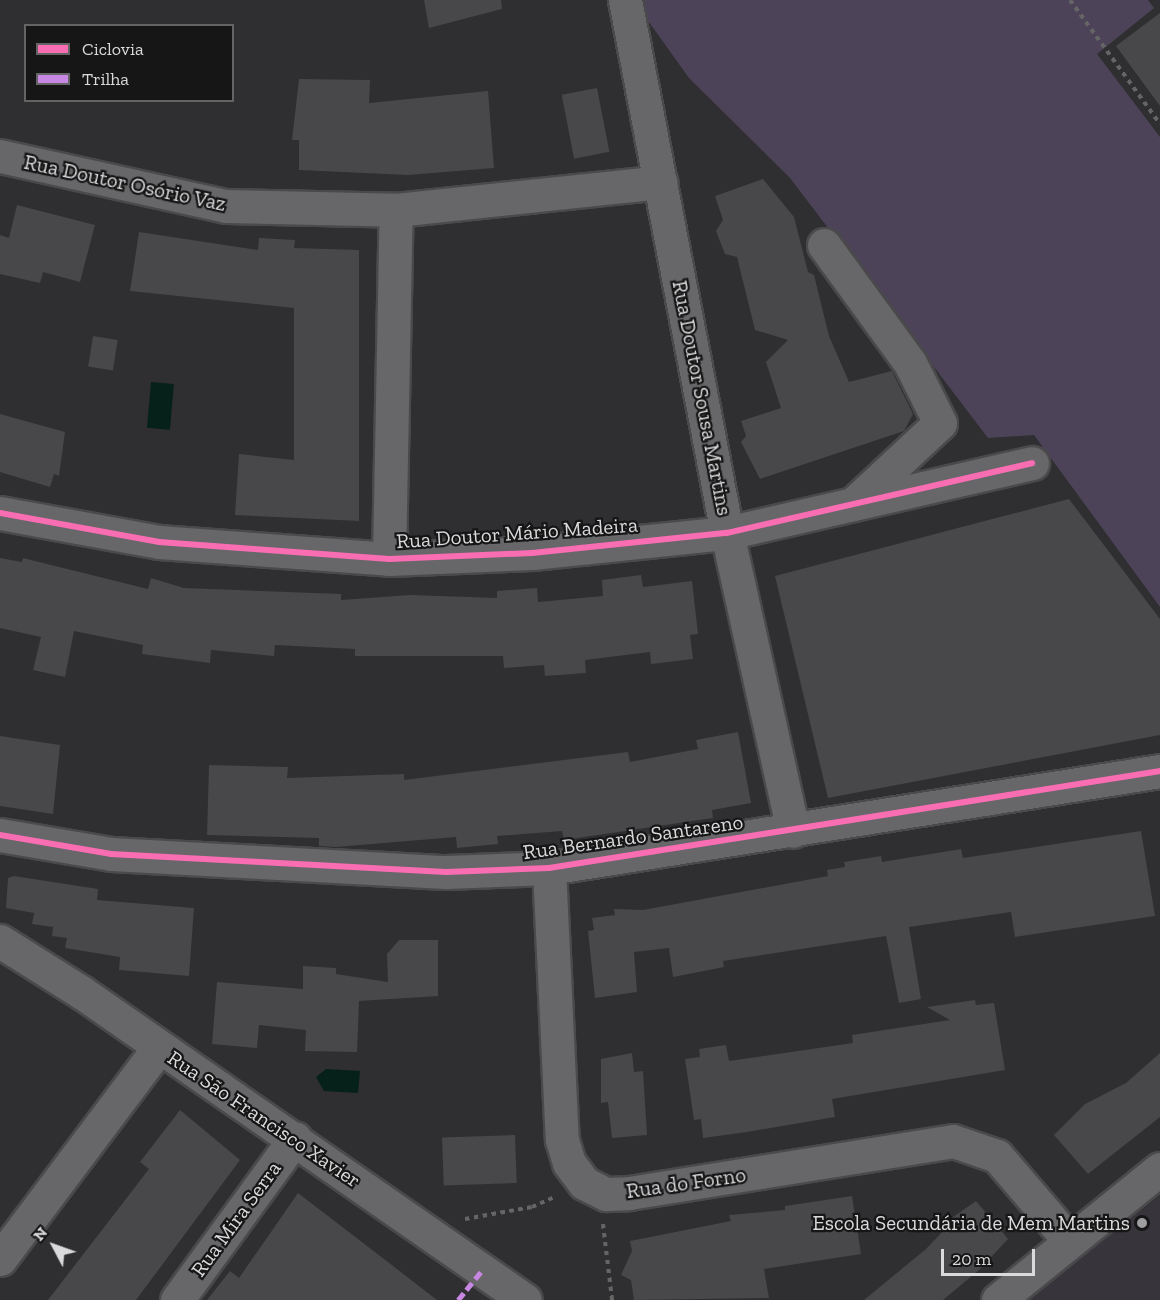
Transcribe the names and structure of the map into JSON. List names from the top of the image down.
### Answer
{
  "streets": {
    "street": [
      "Rua Doutor Osório Vaz",
      "Rua Doutor Sousa Martins",
      "Rua Doutor Mário Madeira",
      "Rua Bernardo Santareno",
      "Rua São Francisco Xavier",
      "Rua do Forno",
      "Rua Mira Serra"
    ]
  },
  "crossings": [
    ["Rua Doutor Osório Vaz", "Rua Doutor Sousa Martins"],
    ["Rua Doutor Sousa Martins", "Rua Doutor Mário Madeira"],
    ["Rua Doutor Sousa Martins", "Rua Bernardo Santareno"],
    ["Rua São Francisco Xavier", "Rua Mira Serra"]
  ],
  "places": ["Escola Secundária de Mem Martins"],
  "legend": ["Ciclovia", "Trilha"],
  "scale_bar": "20 m",
  "north": "top left"
}
